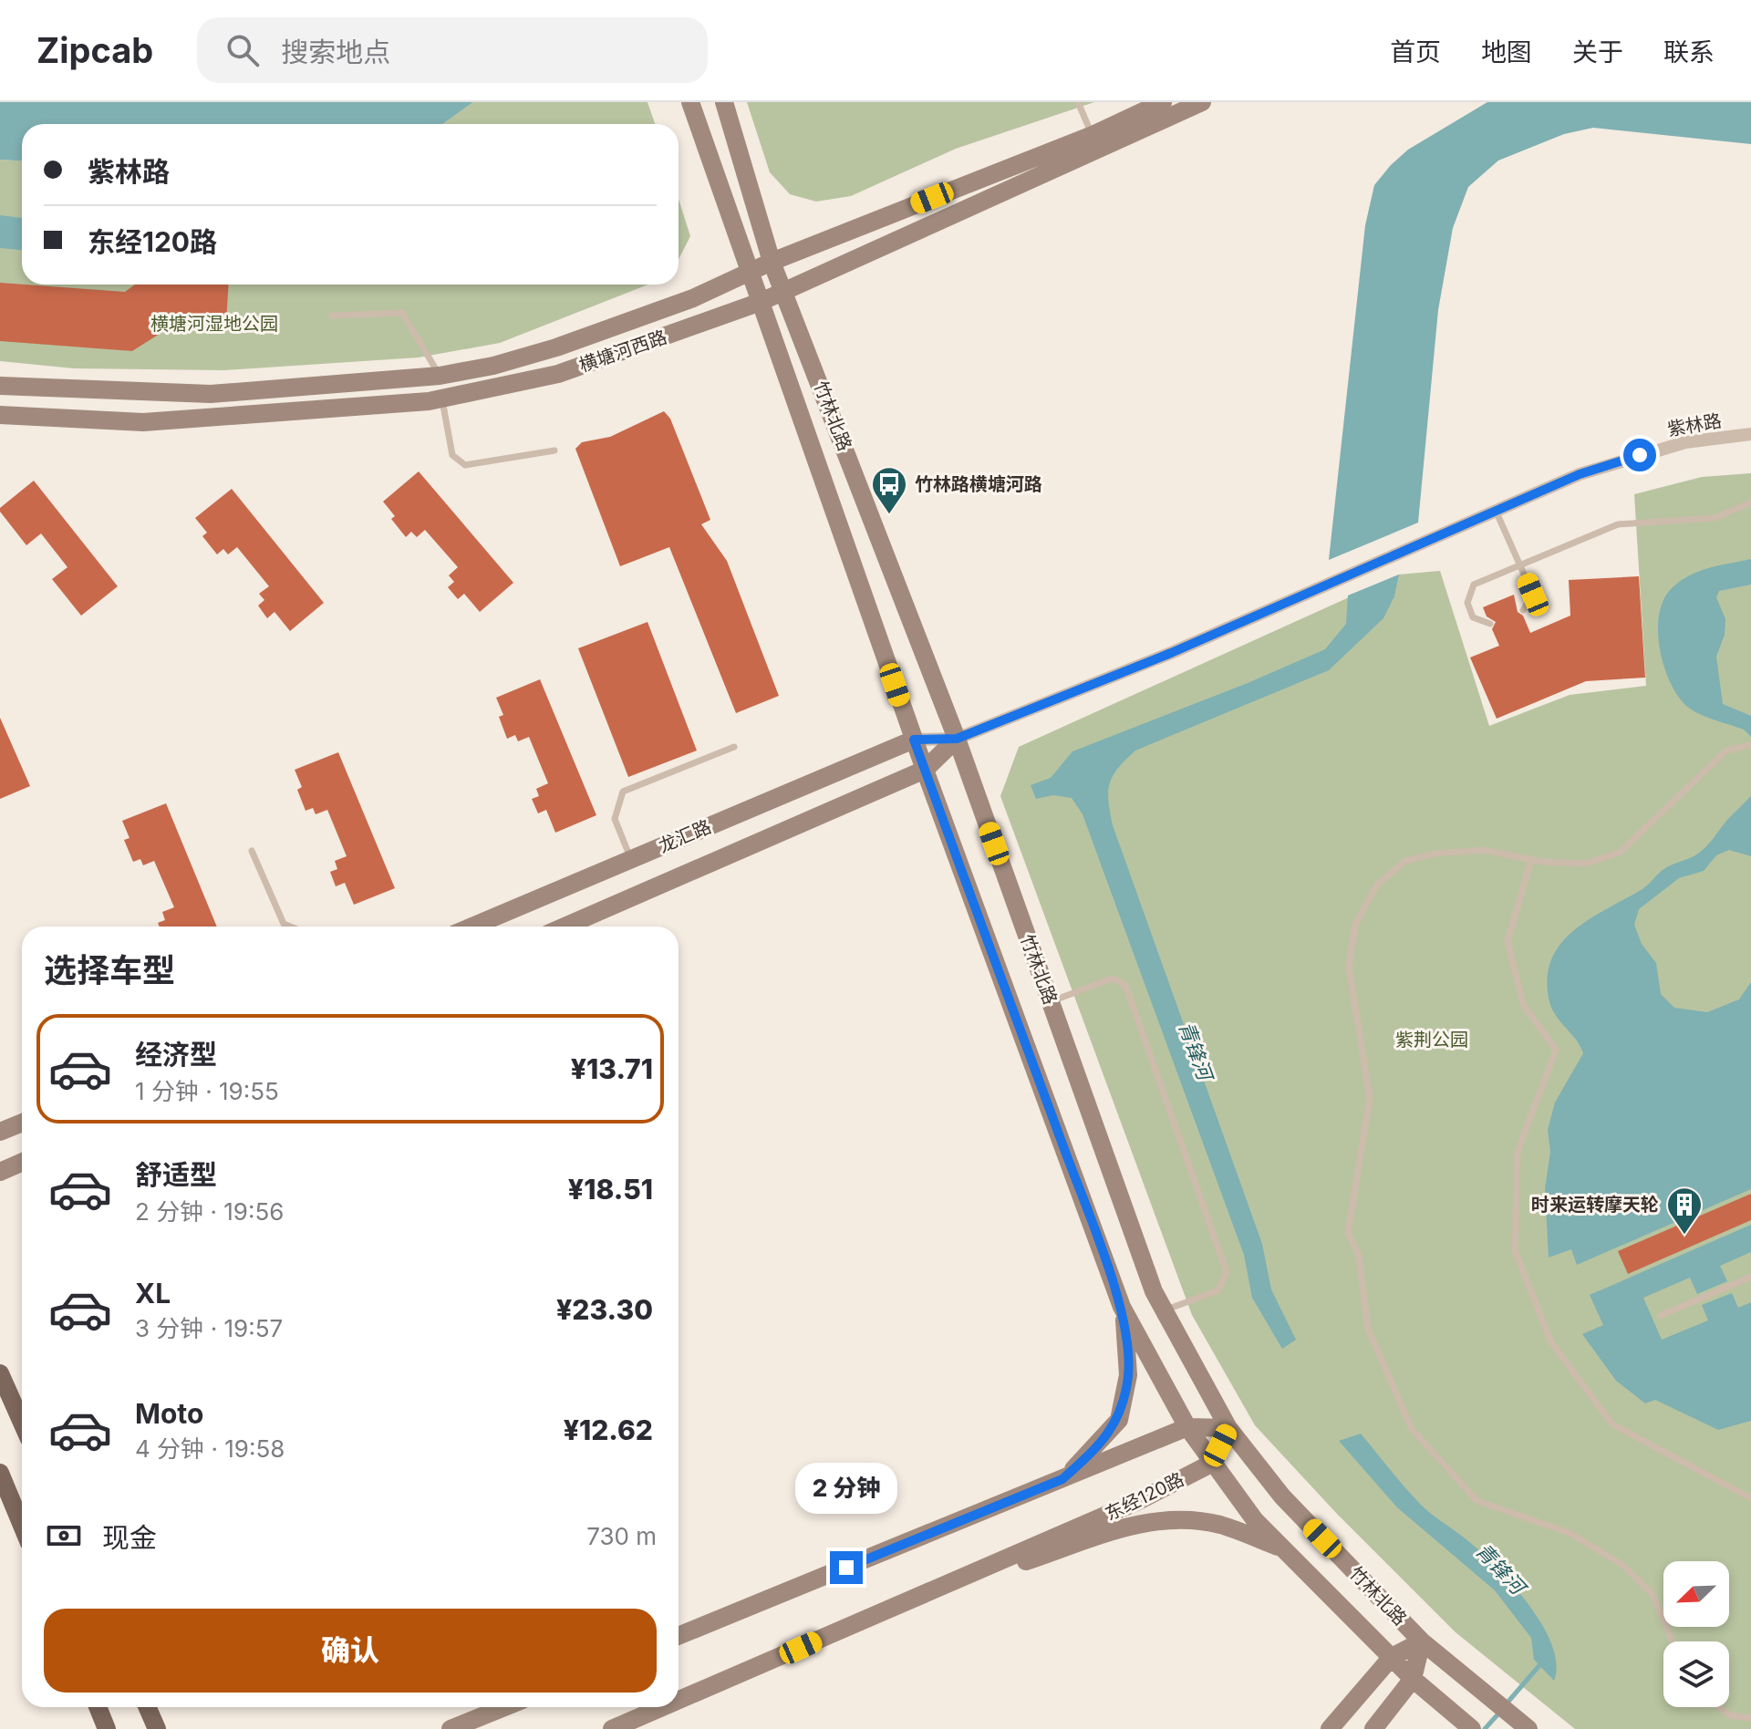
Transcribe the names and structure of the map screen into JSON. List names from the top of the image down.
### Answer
{
  "streets": {
    "main road": [
      "横塘河西路",
      "竹林北路",
      "龙汇路",
      "东经120路"
    ],
    "street": ["紫林路"]
  },
  "crossings": [
    ["横塘河西路", "竹林北路"],
    ["竹林北路", "紫林路"],
    ["竹林北路", "龙汇路"],
    ["竹林北路", "东经120路"],
    ["紫林路", "龙汇路"]
  ],
  "water": ["青锋河"],
  "parks": ["横塘河湿地公园", "紫荆公园"],
  "places": {
    "bus stop": ["竹林路横塘河路"],
    "building": ["时来运转摩天轮"]
  },
  "north": "bottom left",
  "page": {
    "header": "Zipcab",
    "search": "搜索地点",
    "nav": [
      "首页",
      "地图",
      "关于",
      "联系"
    ],
    "banner": ["紫林路", "东经120路"],
    "heading": "选择车型",
    "list": [
      {
        "name": "经济型",
        "note": "1 分钟 · 19:55",
        "value": "¥13.71"
      },
      {
        "name": "舒适型",
        "note": "2 分钟 · 19:56",
        "value": "¥18.51"
      },
      {
        "name": "XL",
        "note": "3 分钟 · 19:57",
        "value": "¥23.30"
      },
      {
        "name": "Moto",
        "note": "4 分钟 · 19:58",
        "value": "¥12.62"
      }
    ],
    "bubble": "2 分钟",
    "pay": ["现金", "730 m"],
    "buttons": "确认"
  }
}
